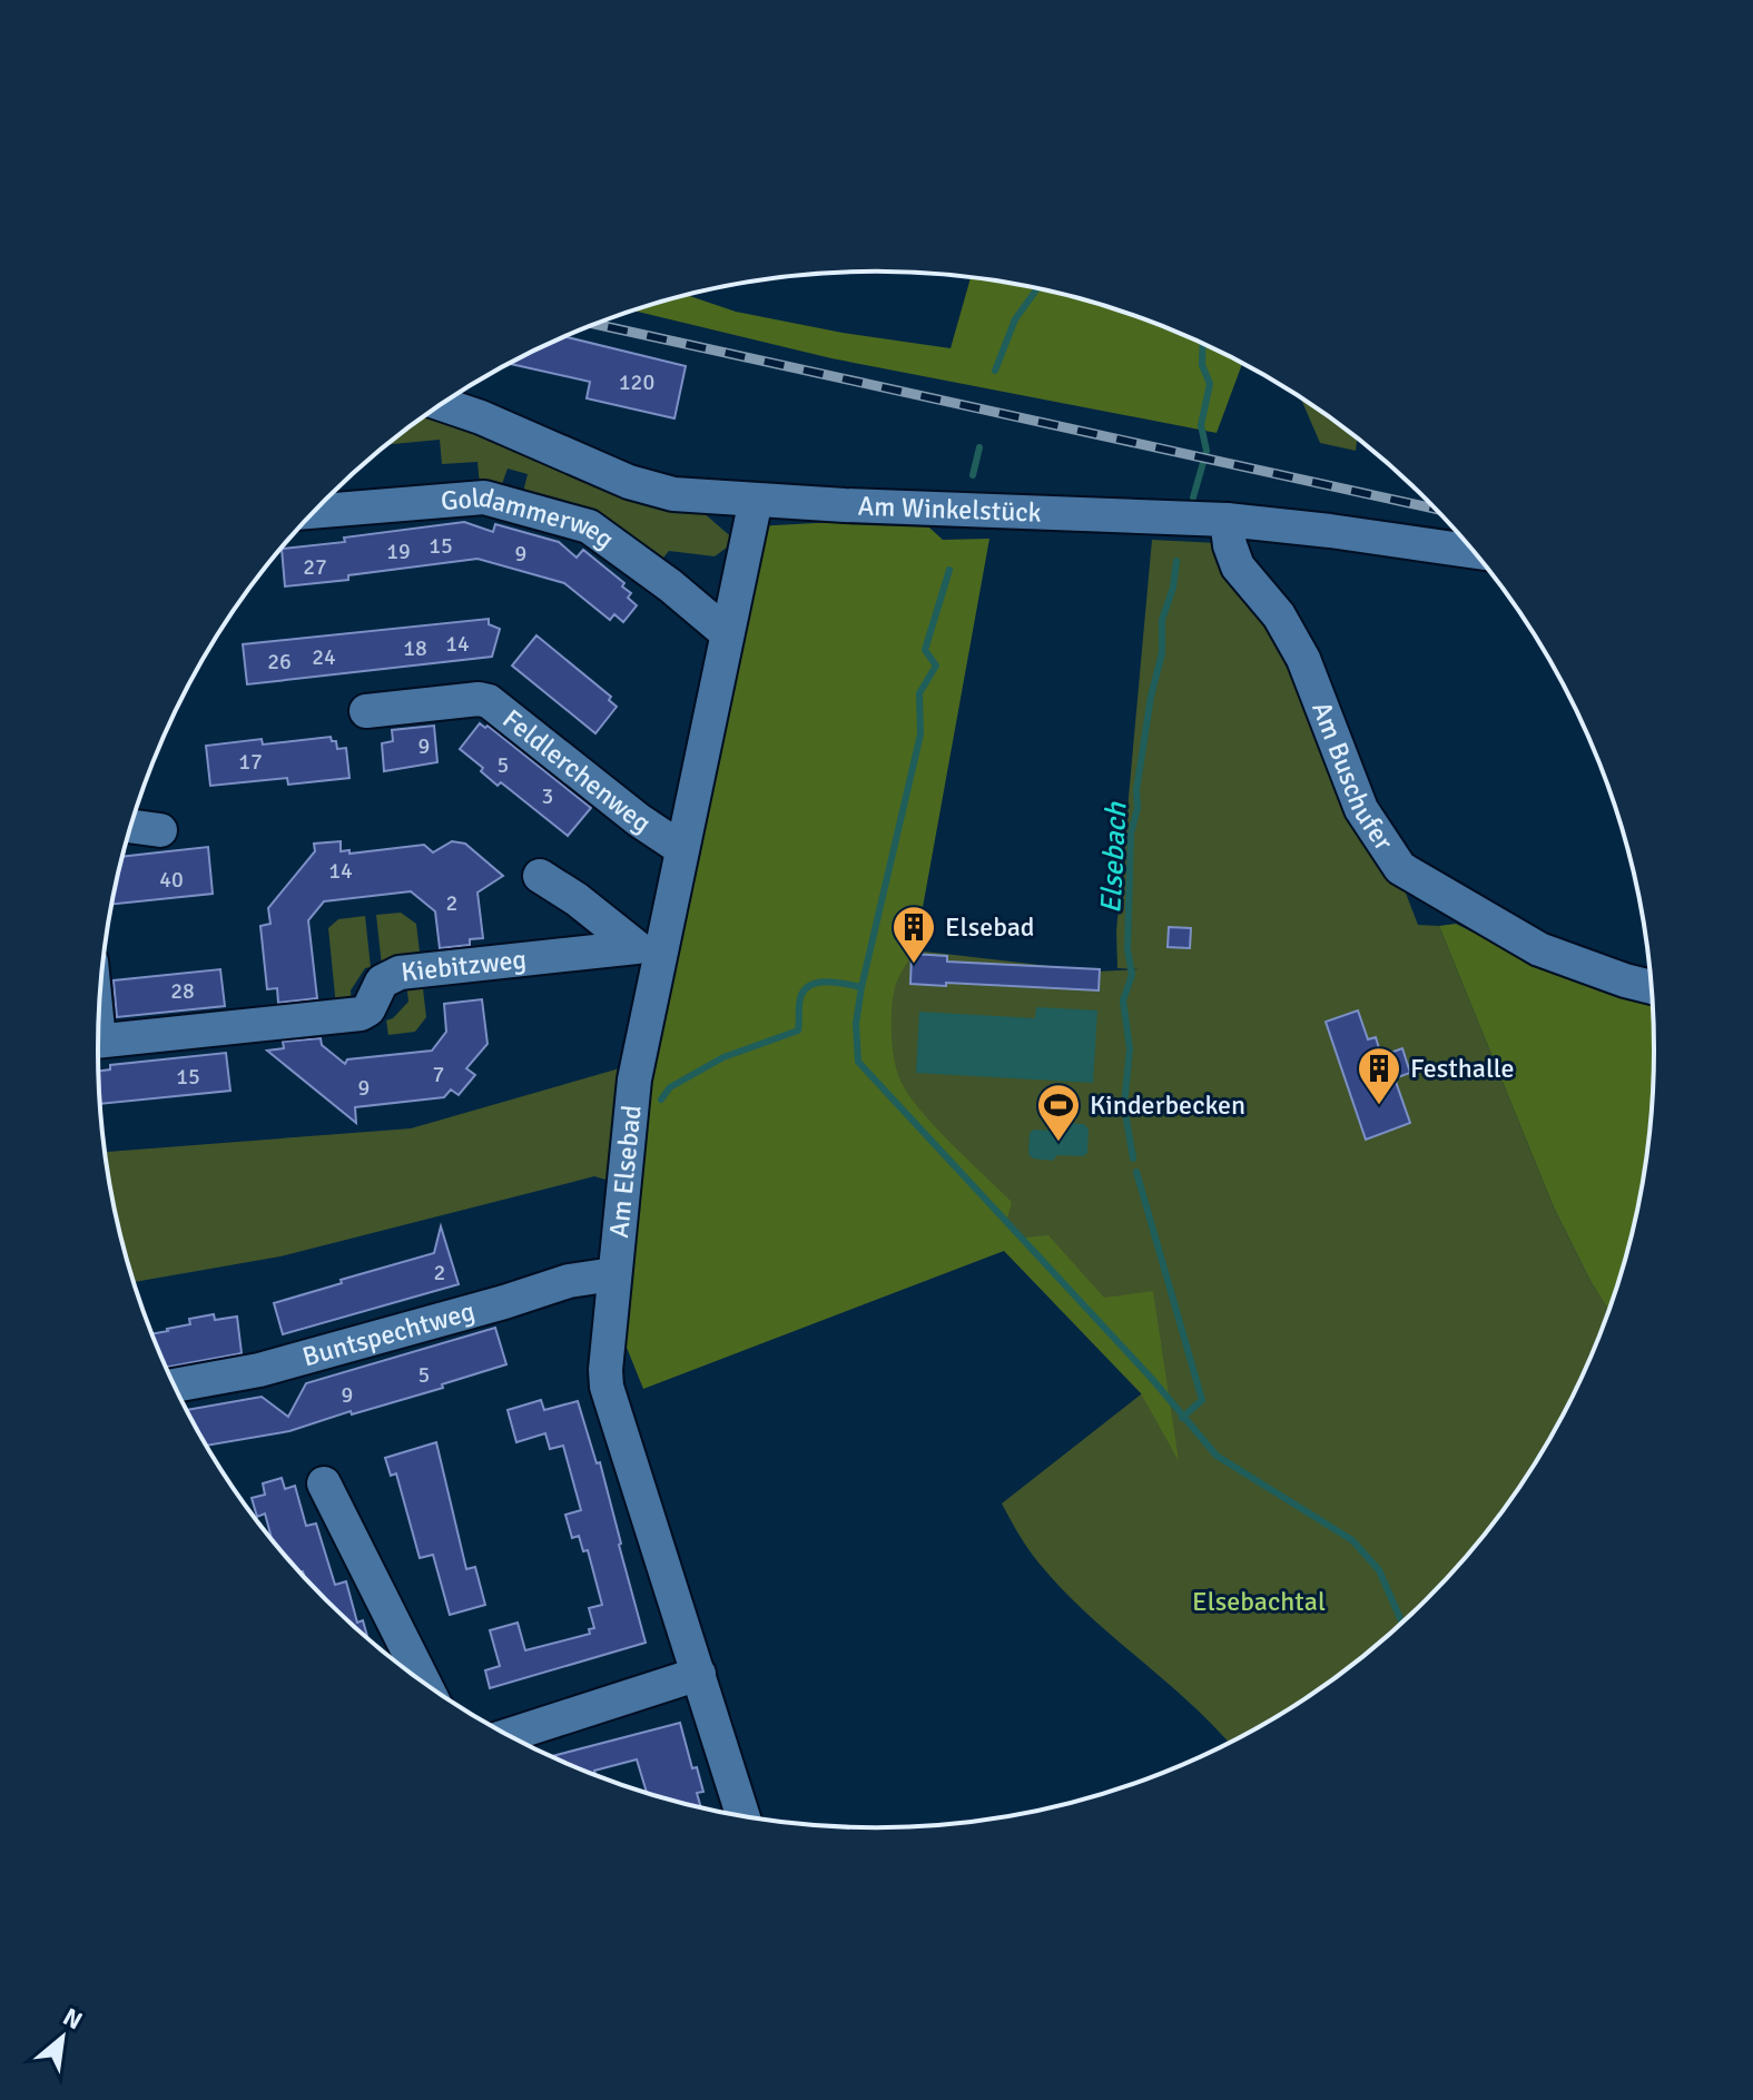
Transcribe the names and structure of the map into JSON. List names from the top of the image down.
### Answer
{
  "streets": {
    "street": [
      "Am Winkelstück",
      "Goldammerweg",
      "Feldlerchenweg",
      "Am Buschufer",
      "Kiebitzweg",
      "Am Elsebad",
      "Buntspechtweg"
    ]
  },
  "crossings": [
    ["Am Winkelstück", "Am Buschufer"],
    ["Am Winkelstück", "Am Elsebad"],
    ["Goldammerweg", "Am Elsebad"],
    ["Feldlerchenweg", "Am Elsebad"],
    ["Kiebitzweg", "Am Elsebad"],
    ["Am Elsebad", "Buntspechtweg"]
  ],
  "water": ["Elsebach"],
  "parks": ["Elsebachtal"],
  "places": {
    "building": ["Elsebad", "Festhalle"],
    "sports": ["Kinderbecken"]
  },
  "house_numbers": [
    "120",
    "15",
    "19",
    "9",
    "27",
    "14",
    "18",
    "24",
    "26",
    "9",
    "17",
    "5",
    "3",
    "14",
    "40",
    "2",
    "28",
    "7",
    "15",
    "9",
    "2",
    "5",
    "9"
  ],
  "north": "top right"
}
